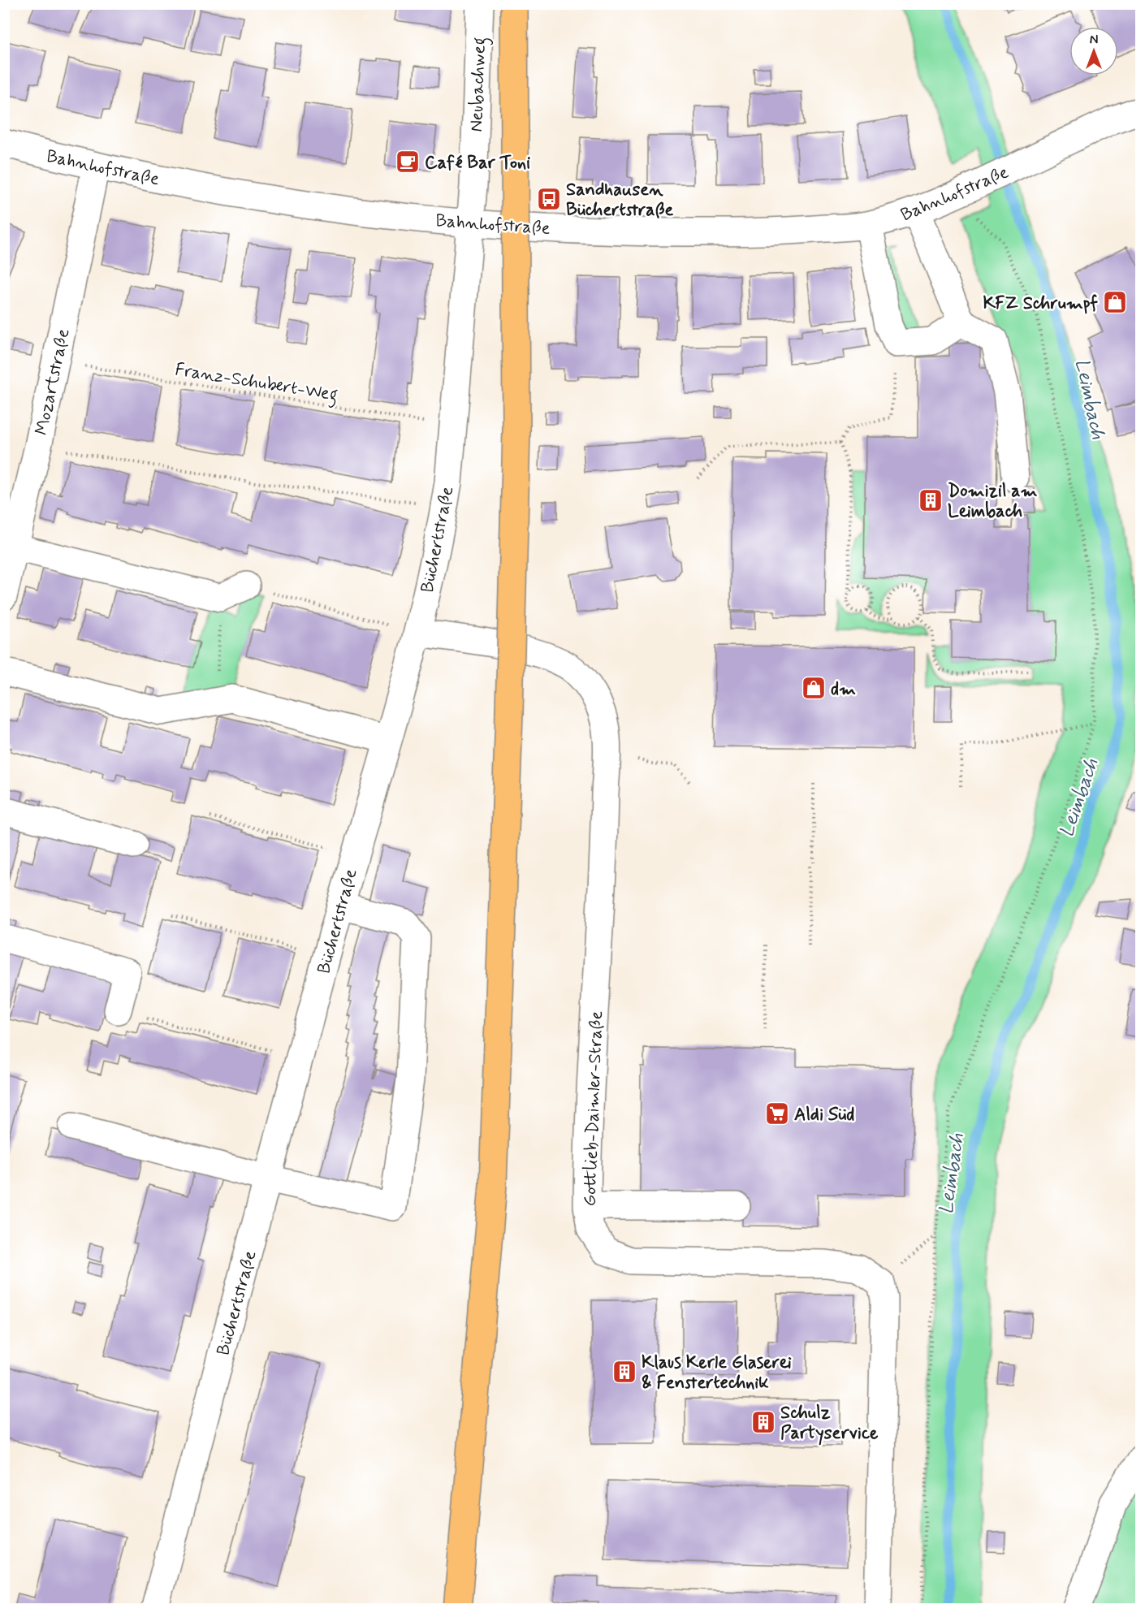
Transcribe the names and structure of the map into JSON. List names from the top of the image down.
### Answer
{
  "streets": {
    "street": [
      "Neubachweg",
      "Bahnhofstraße",
      "Mozartstraße",
      "Büchertstraße",
      "Gottlieb-Daimler-Straße"
    ],
    "path": ["Franz-Schubert-Weg"]
  },
  "crossings": [
    ["Neubachweg", "Bahnhofstraße"],
    ["Neubachweg", "Büchertstraße"],
    ["Bahnhofstraße", "Mozartstraße"],
    ["Bahnhofstraße", "Büchertstraße"],
    ["Franz-Schubert-Weg", "Mozartstraße"],
    ["Franz-Schubert-Weg", "Büchertstraße"],
    ["Büchertstraße", "Gottlieb-Daimler-Straße"]
  ],
  "water": ["Leimbach"],
  "places": {
    "cafe": ["Café Bar Toni"],
    "bus stop": ["Sandhausen Büchertstraße"],
    "shop": ["KFZ Schrumpf", "dm"],
    "building": ["Domizil am Leimbach", "Klaus Kerle Glaserei & Fenstertechnik", "Schulz Partyservice"],
    "supermarket": ["Aldi Süd"]
  },
  "north": "top"
}
